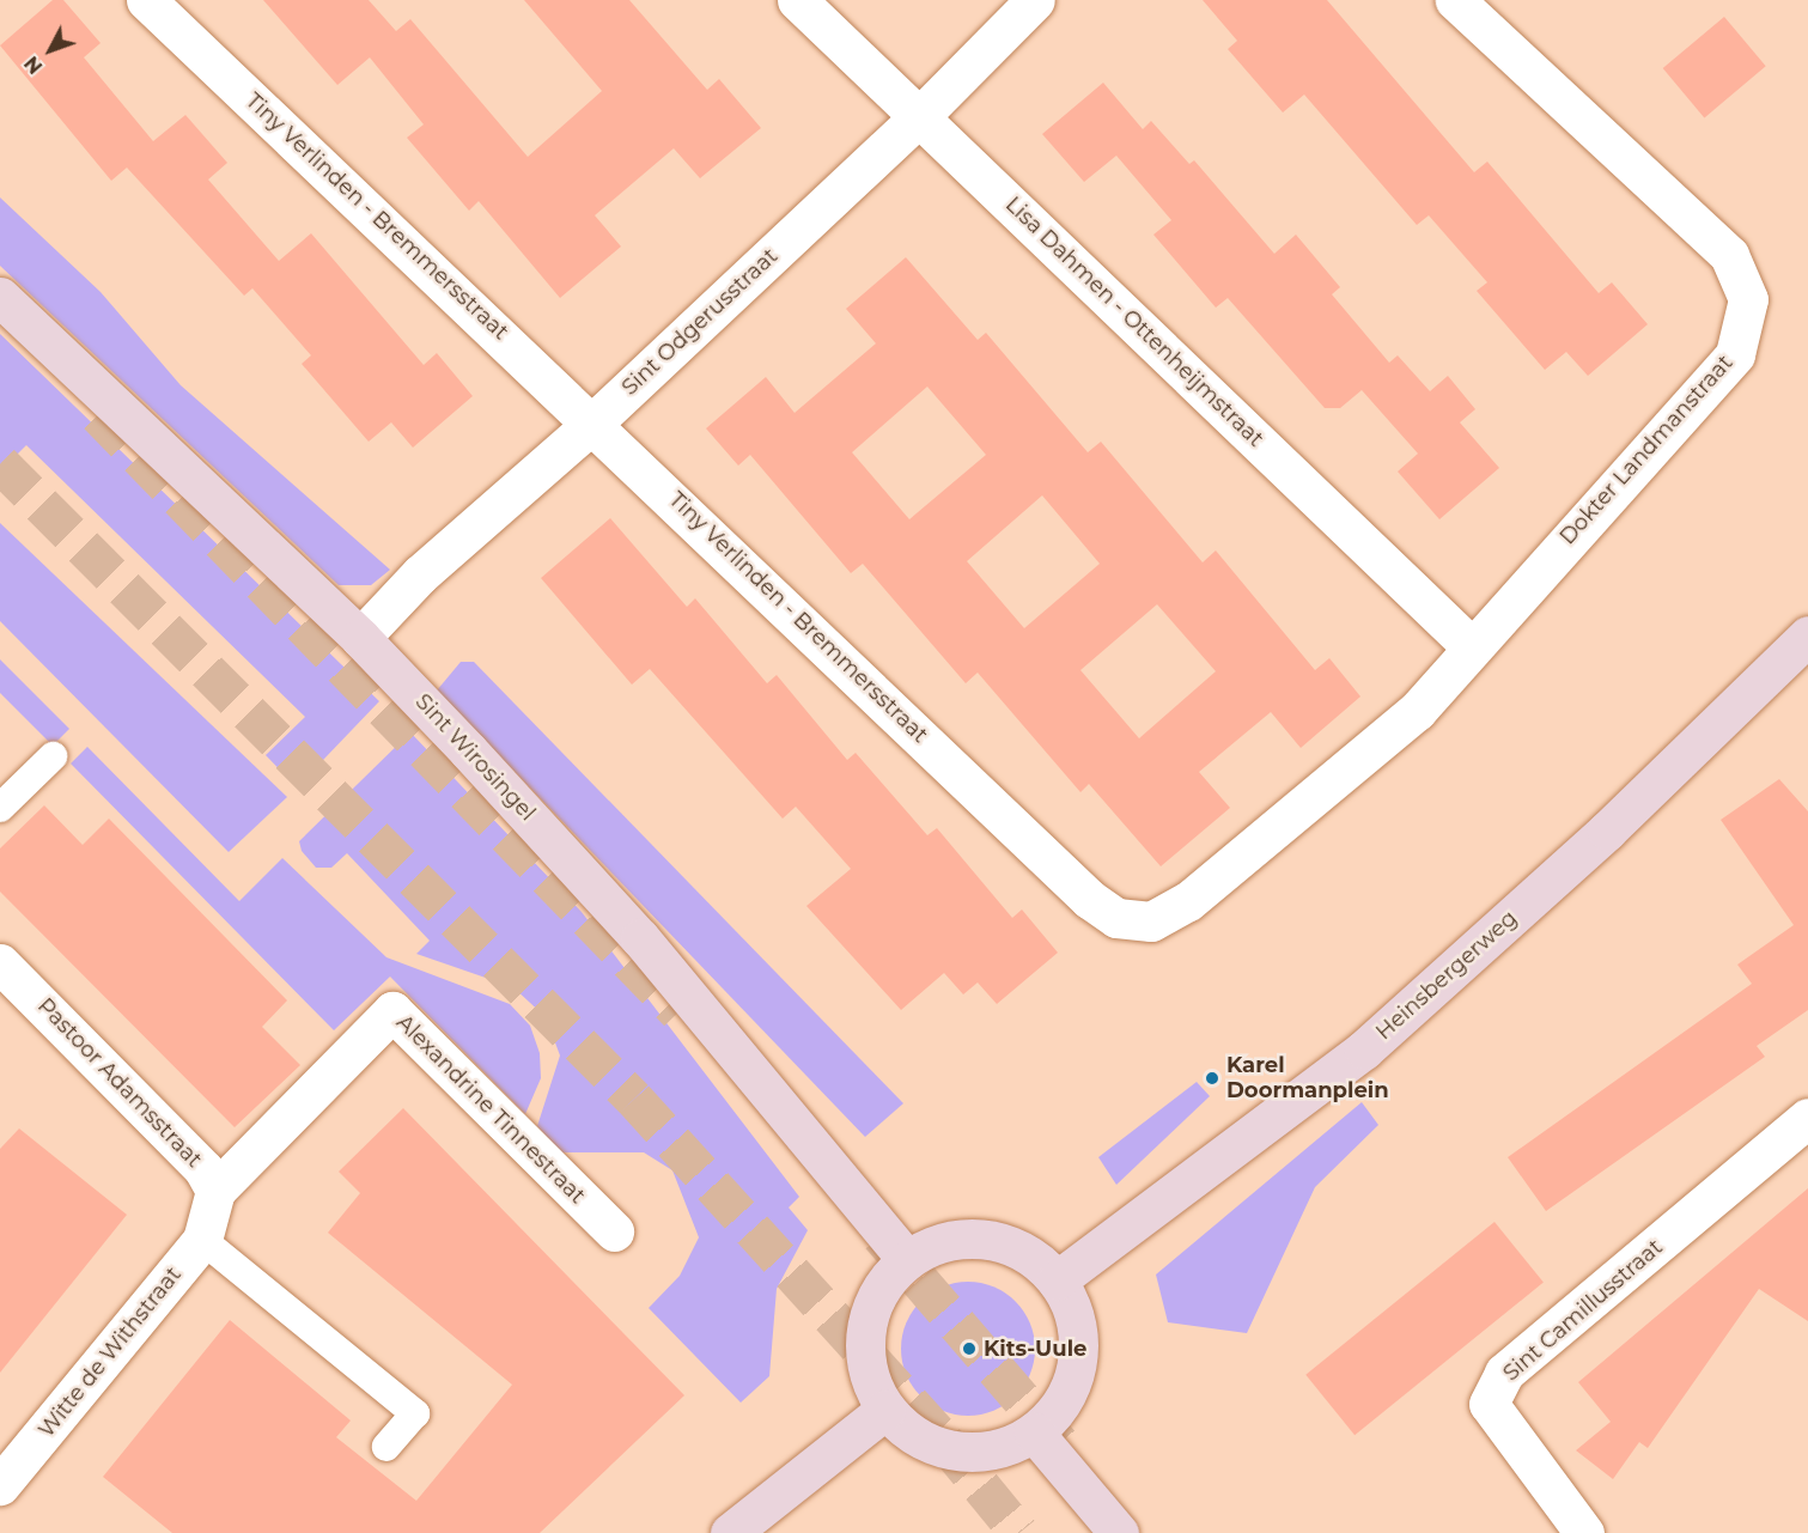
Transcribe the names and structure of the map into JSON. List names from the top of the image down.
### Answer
{
  "streets": {
    "main road": ["Sint Wirosingel", "Heinsbergerweg"],
    "street": [
      "Tiny Verlinden - Bremmersstraat",
      "Sint Odgerusstraat",
      "Lisa Dahmen - Ottenheijmstraat",
      "Dokter Landmanstraat",
      "Pastoor Adamsstraat",
      "Alexandrine Tinnestraat",
      "Sint Camillusstraat",
      "Witte de Withstraat"
    ]
  },
  "crossings": [
    ["Tiny Verlinden - Bremmersstraat", "Sint Odgerusstraat"],
    ["Tiny Verlinden - Bremmersstraat", "Lisa Dahmen - Ottenheijmstraat"],
    ["Tiny Verlinden - Bremmersstraat", "Dokter Landmanstraat"],
    ["Sint Odgerusstraat", "Lisa Dahmen - Ottenheijmstraat"],
    ["Sint Odgerusstraat", "Sint Wirosingel"],
    ["Lisa Dahmen - Ottenheijmstraat", "Dokter Landmanstraat"],
    ["Sint Wirosingel", "Heinsbergerweg"],
    ["Pastoor Adamsstraat", "Alexandrine Tinnestraat"],
    ["Pastoor Adamsstraat", "Witte de Withstraat"],
    ["Alexandrine Tinnestraat", "Witte de Withstraat"]
  ],
  "places": ["Karel Doormanplein", "Kits-Uule"],
  "north": "bottom left"
}
